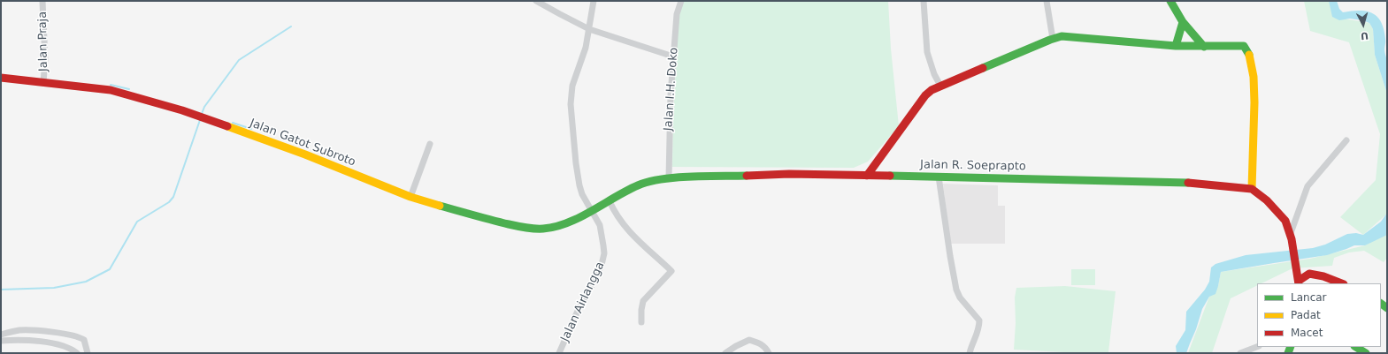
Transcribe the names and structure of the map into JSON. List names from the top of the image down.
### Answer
{
  "streets": {
    "main road": ["Jalan Gatot Subroto", "Jalan R. Soeprapto"],
    "street": ["Jalan Praja", "Jalan I.H. Doko", "Jalan Airlangga"]
  },
  "crossings": [
    ["Jalan Praja", "Jalan Gatot Subroto"],
    ["Jalan I.H. Doko", "Jalan R. Soeprapto"],
    ["Jalan Gatot Subroto", "Jalan R. Soeprapto"],
    ["Jalan Gatot Subroto", "Jalan Airlangga"],
    ["Jalan R. Soeprapto", "Jalan Airlangga"]
  ],
  "legend": ["Lancar", "Padat", "Macet"],
  "north": "bottom"
}
